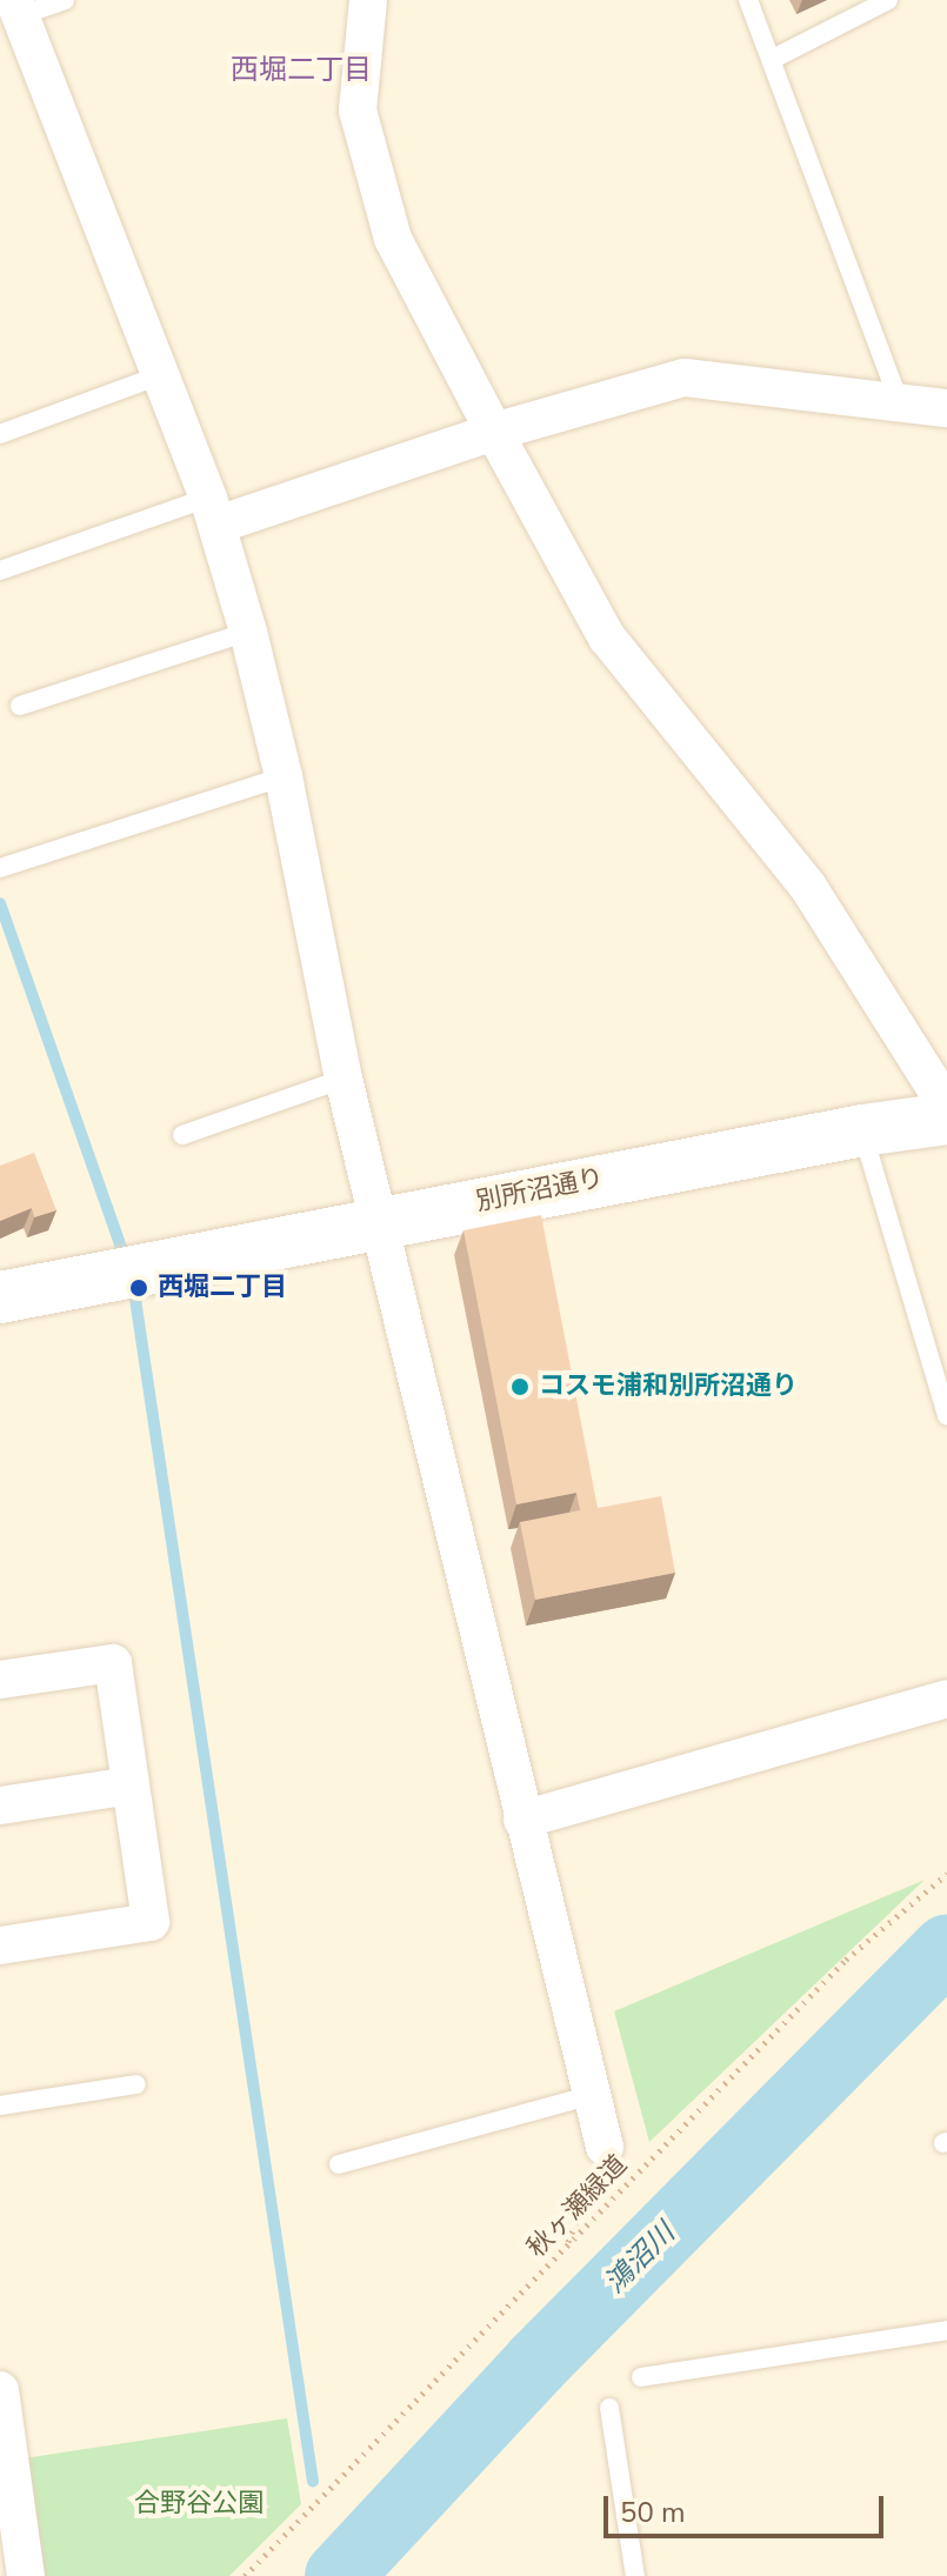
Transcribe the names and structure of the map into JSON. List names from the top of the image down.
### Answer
{
  "streets": {
    "street": ["別所沼通り"],
    "path": ["秋ヶ瀬緑道"]
  },
  "districts": ["西堀二丁目"],
  "water": ["鴻沼川"],
  "parks": ["合野谷公園"],
  "places": ["西堀二丁目", "コスモ浦和別所沼通り"],
  "scale_bar": "50 m"
}
